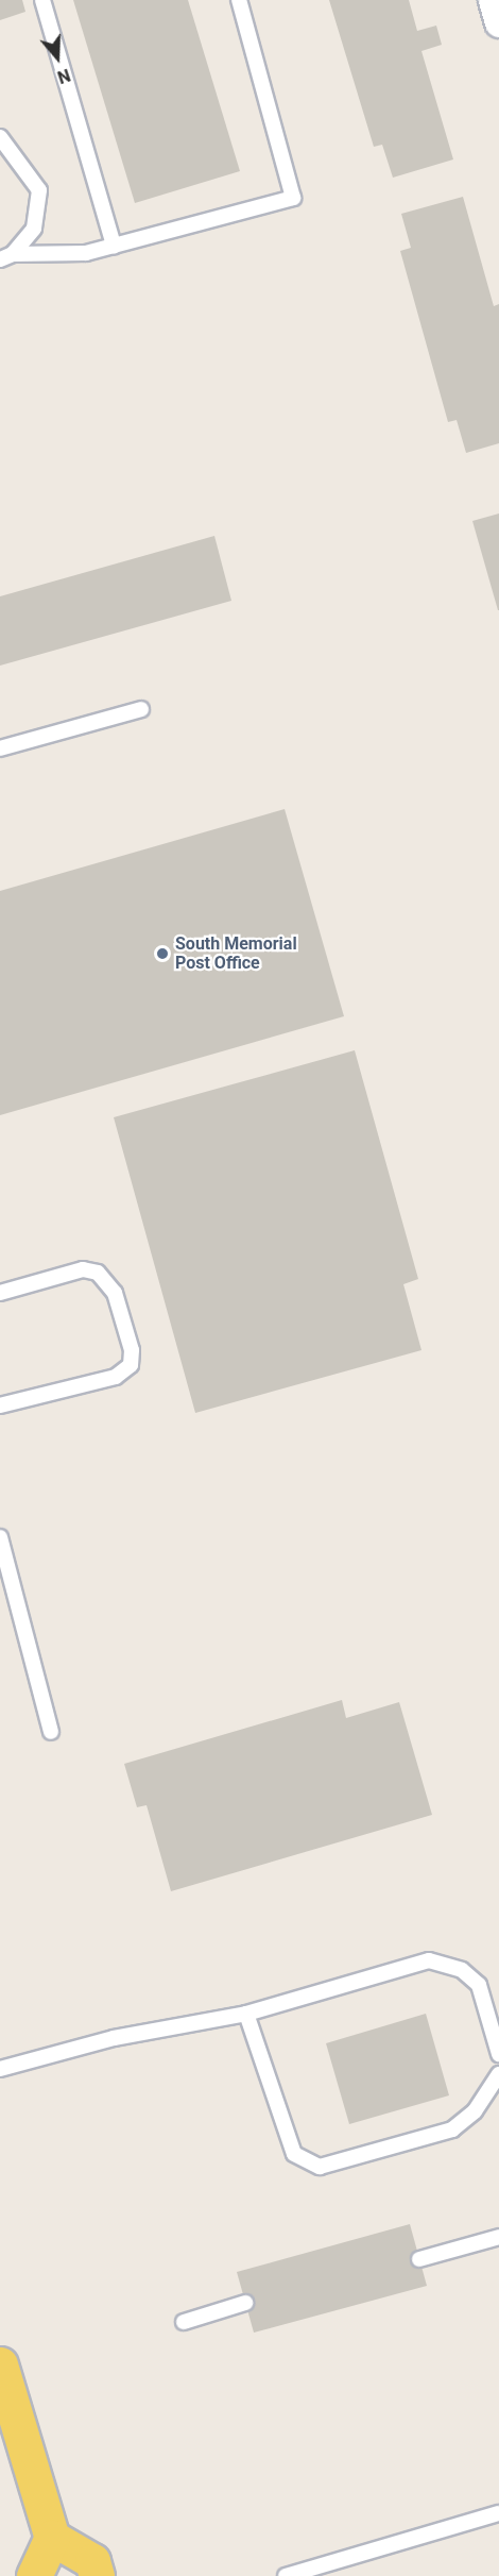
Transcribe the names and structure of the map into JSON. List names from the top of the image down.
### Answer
{
  "places": ["South Memorial Post Office"],
  "north": "bottom"
}
